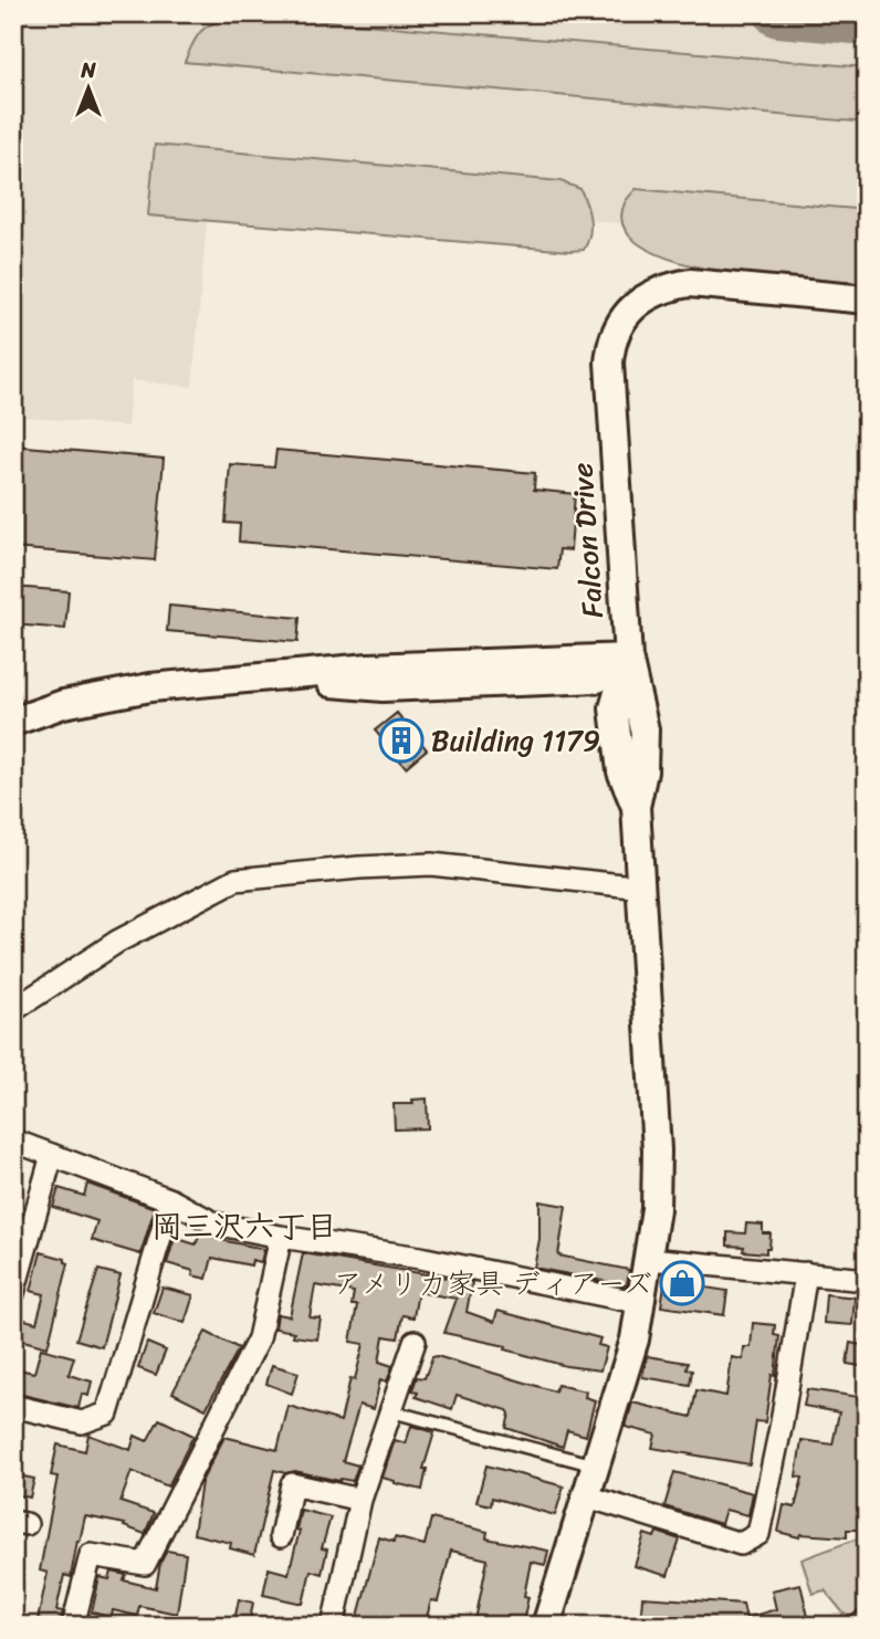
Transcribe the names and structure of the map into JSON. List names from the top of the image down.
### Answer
{
  "streets": {
    "street": ["Falcon Drive"]
  },
  "districts": ["岡三沢六丁目"],
  "places": {
    "building": ["Building 1179"],
    "shop": ["アメリカ家具 ディアーズ"]
  },
  "north": "top"
}
